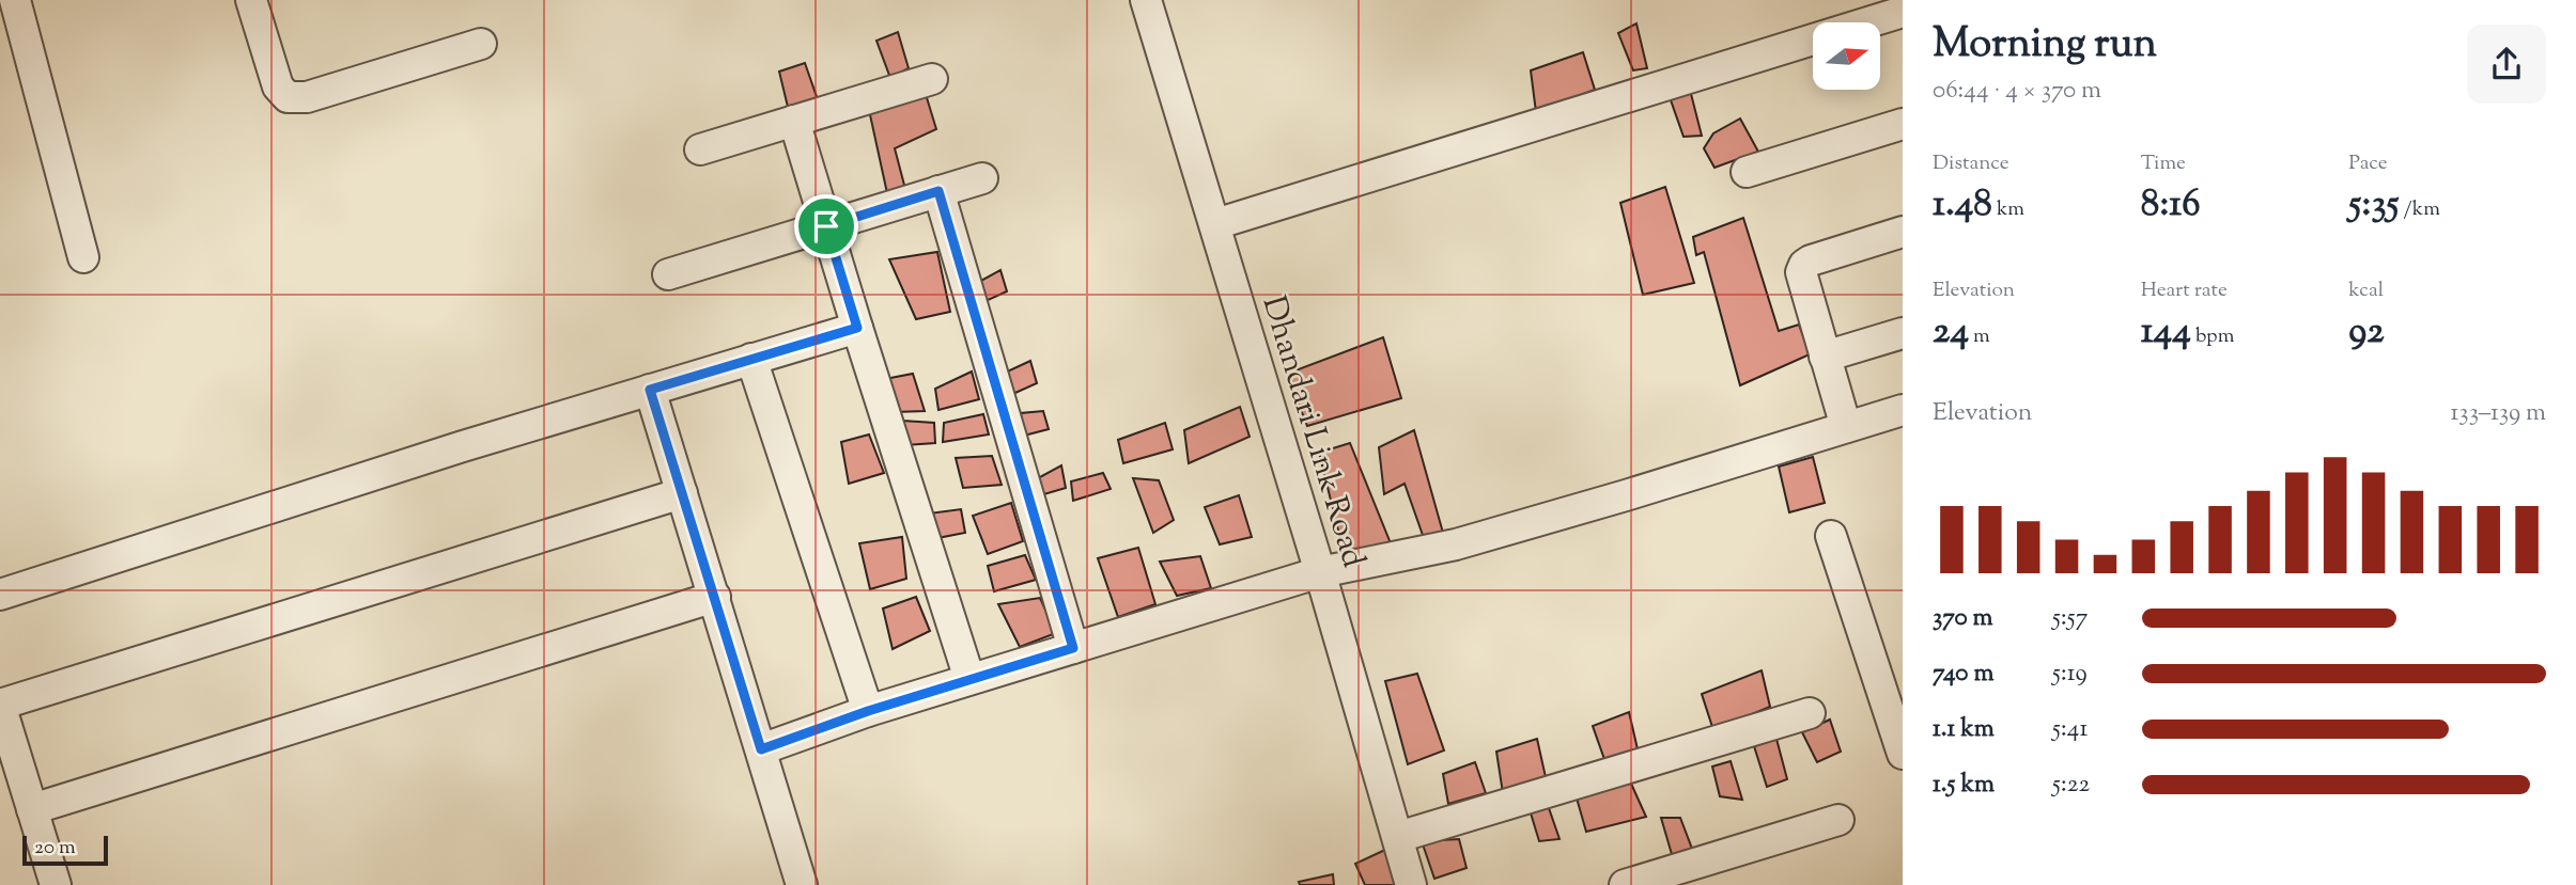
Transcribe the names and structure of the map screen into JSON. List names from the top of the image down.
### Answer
{
  "streets": {
    "street": ["Dhandari Link Road"]
  },
  "scale_bar": "20 m",
  "north": "right",
  "page": {
    "heading": ["Morning run", "06:44 · 4 × 370 m"],
    "stats": [
      ["Distance", "1.48 km"],
      ["Time", "8:16"],
      ["Pace", "5:35 /km"],
      ["Elevation", "24 m"],
      ["Heart rate", "144 bpm"],
      ["kcal", "92"]
    ],
    "chart": ["Elevation", "133–139 m"],
    "list": [
      {
        "name": "370 m",
        "note": "5:57"
      },
      {
        "name": "740 m",
        "note": "5:19"
      },
      {
        "name": "1.1 km",
        "note": "5:41"
      },
      {
        "name": "1.5 km",
        "note": "5:22"
      }
    ],
    "scale": "20 m"
  }
}
